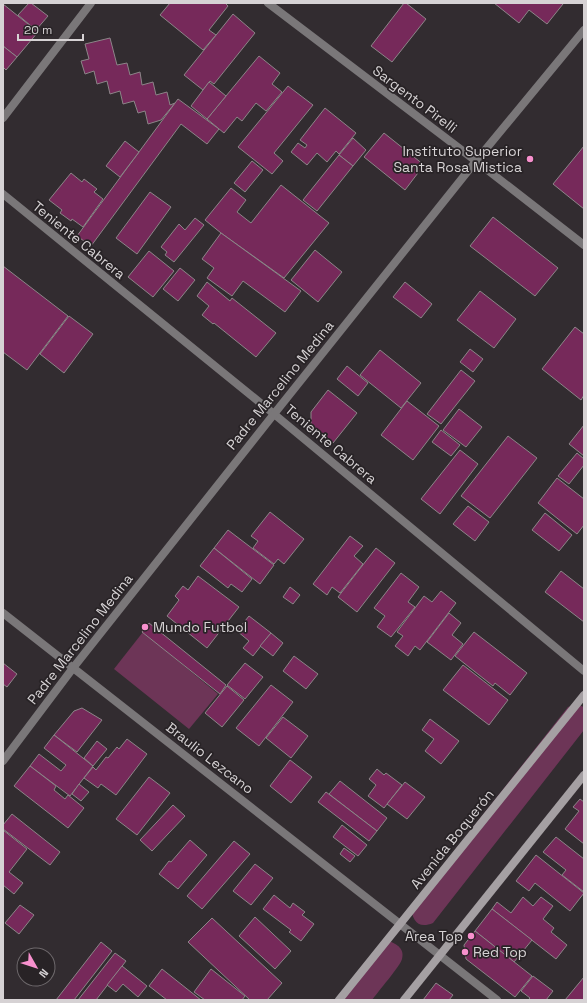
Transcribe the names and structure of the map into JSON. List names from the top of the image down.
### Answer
{
  "streets": {
    "street": [
      "Sargento Pirelli",
      "Teniente Cabrera",
      "Padre Marcelino Medina",
      "Braulio Lezcano",
      "Avenida Boquerón"
    ]
  },
  "crossings": [
    ["Sargento Pirelli", "Padre Marcelino Medina"],
    ["Teniente Cabrera", "Padre Marcelino Medina"],
    ["Padre Marcelino Medina", "Braulio Lezcano"],
    ["Braulio Lezcano", "Avenida Boquerón"]
  ],
  "places": [
    "Instituto Superior Santa Rosa Mistica",
    "Mundo Futbol",
    "Area Top",
    "Red Top"
  ],
  "scale_bar": "20 m",
  "north": "bottom right"
}
